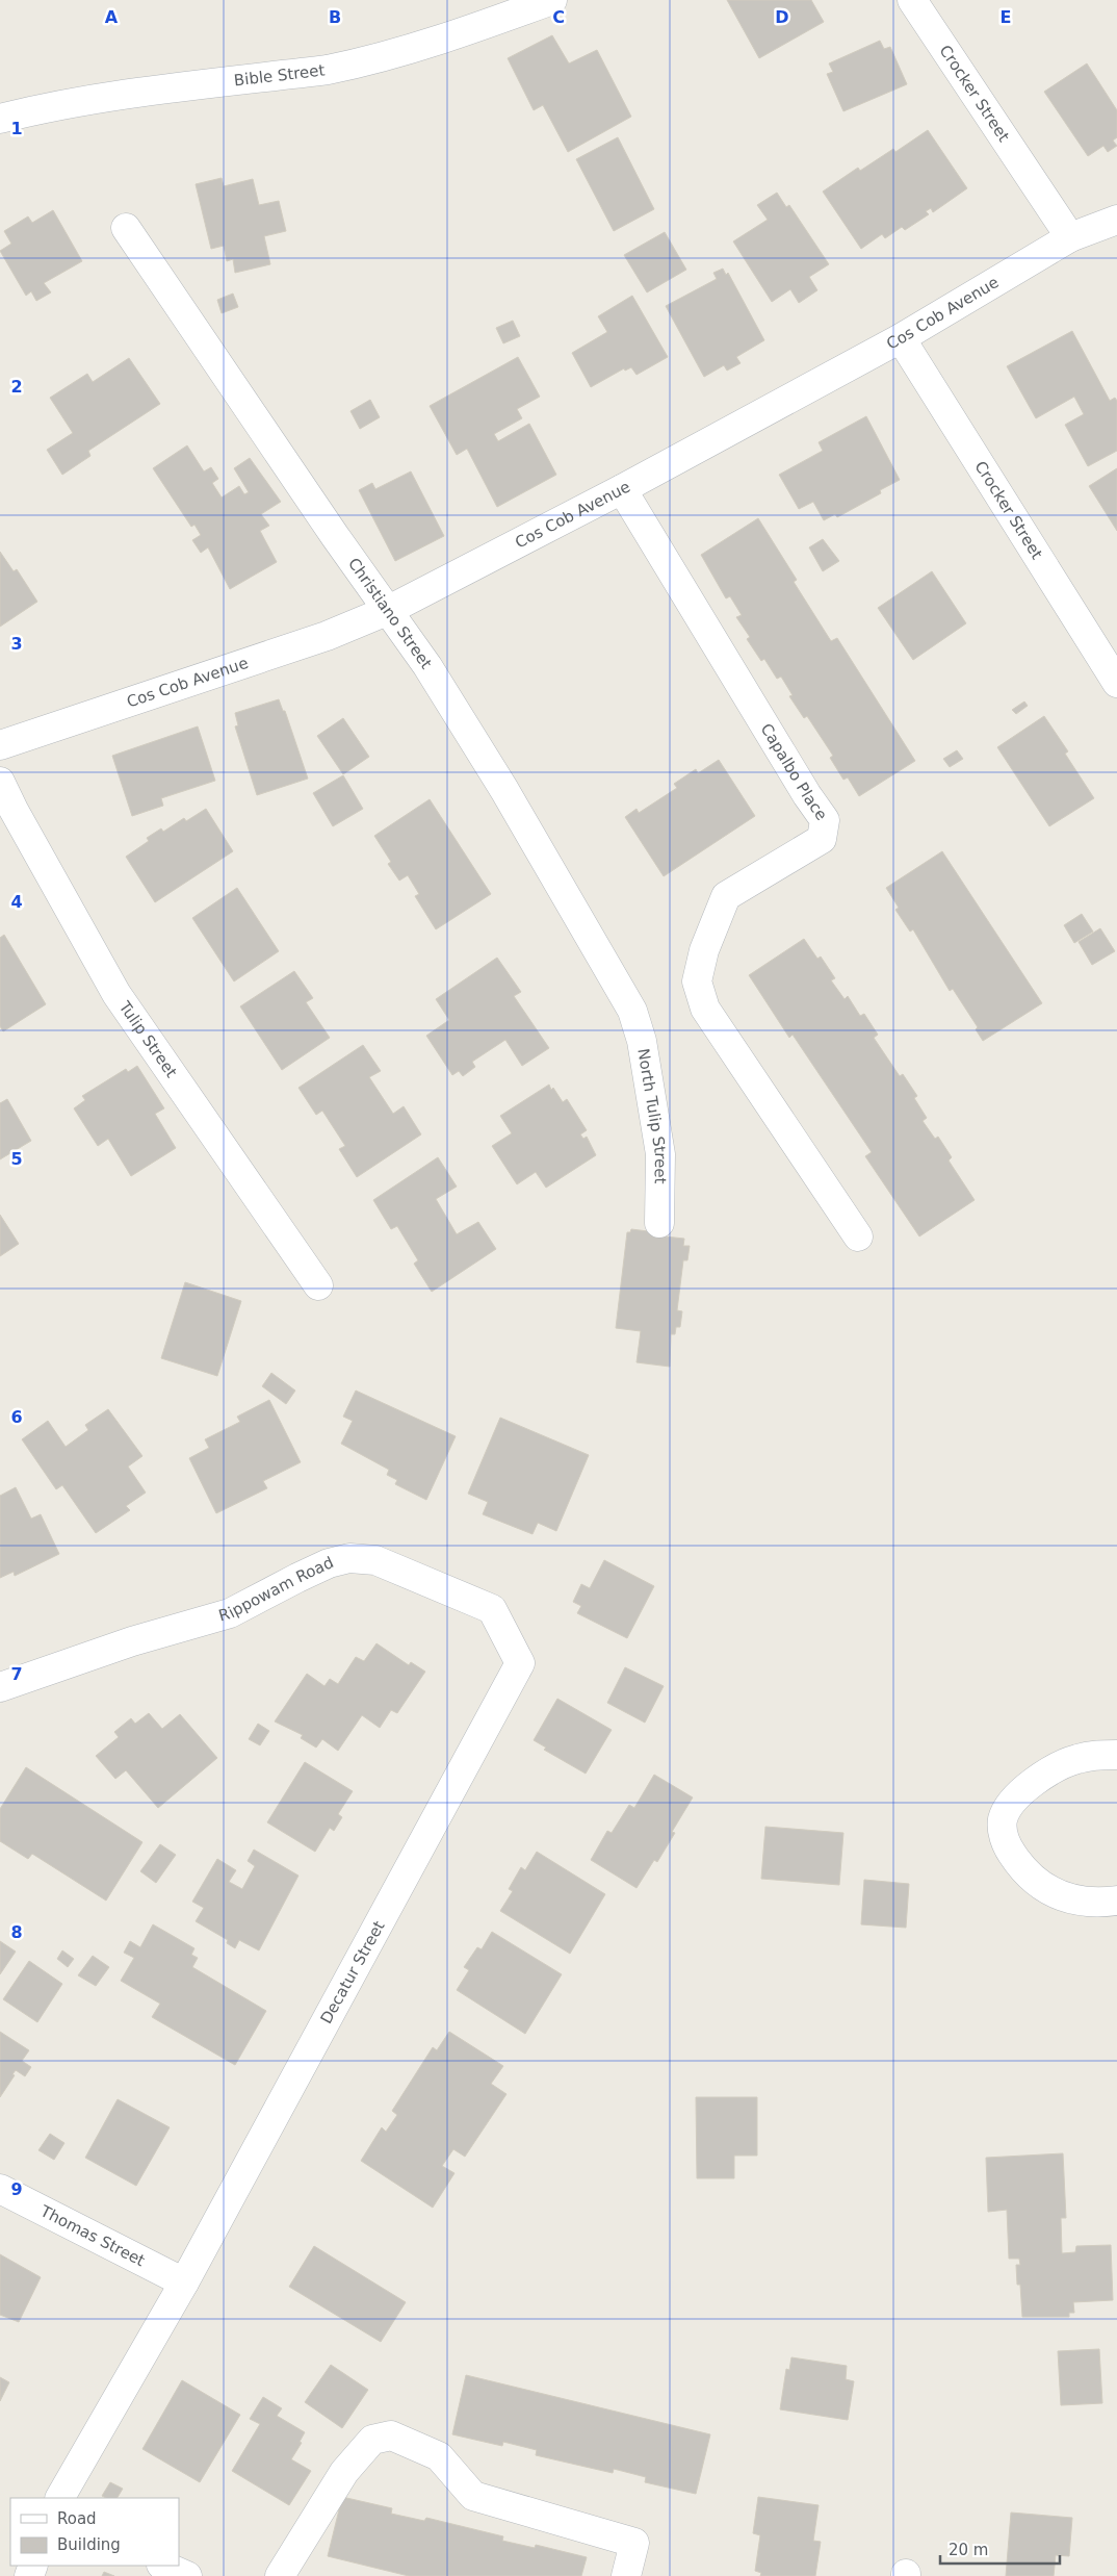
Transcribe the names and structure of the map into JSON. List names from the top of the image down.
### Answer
{
  "streets": {
    "street": [
      "Bible Street",
      "Crocker Street",
      "Cos Cob Avenue",
      "Christiano Street",
      "Capalbo Place",
      "Tulip Street",
      "North Tulip Street",
      "Rippowam Road",
      "Decatur Street",
      "Thomas Street"
    ]
  },
  "crossings": [
    ["Crocker Street", "Cos Cob Avenue"],
    ["Cos Cob Avenue", "Christiano Street"],
    ["Cos Cob Avenue", "Capalbo Place"],
    ["Christiano Street", "North Tulip Street"],
    ["Rippowam Road", "Decatur Street"],
    ["Decatur Street", "Thomas Street"]
  ],
  "legend": ["Road", "Building"],
  "scale_bar": "20 m",
  "grid": {
    "columns": [
      "A",
      "B",
      "C",
      "D",
      "E"
    ],
    "rows": [
      "1",
      "2",
      "3",
      "4",
      "5",
      "6",
      "7",
      "8",
      "9"
    ]
  }
}
